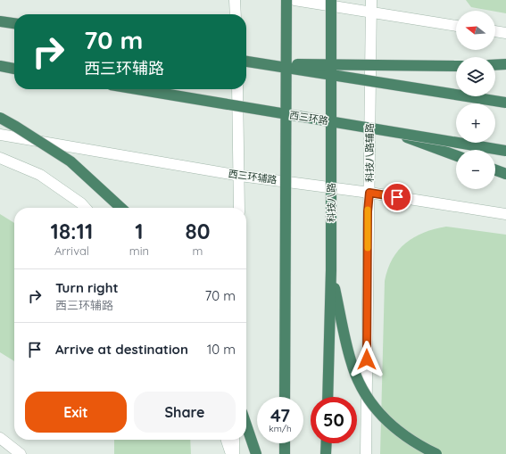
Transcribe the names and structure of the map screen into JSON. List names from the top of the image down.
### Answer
{
  "streets": {
    "highway": ["西三环路", "科技八路"],
    "main road": ["科技八路辅路", "西三环辅路"]
  },
  "crossings": [
    ["科技八路辅路", "西三环辅路"]
  ],
  "north": "left",
  "page": {
    "map_buttons": ["+", "−"],
    "turn": ["70 m", "西三环辅路"],
    "eta": [
      "18:11",
      "Arrival",
      "1",
      "min",
      "80",
      "m"
    ],
    "list": [
      {
        "name": "Turn right",
        "note": "西三环辅路",
        "value": "70 m"
      },
      {
        "name": "Arrive at destination",
        "value": "10 m"
      }
    ],
    "buttons": ["Exit", "Share"],
    "speed": "47 km/h",
    "limit": "50"
  }
}
